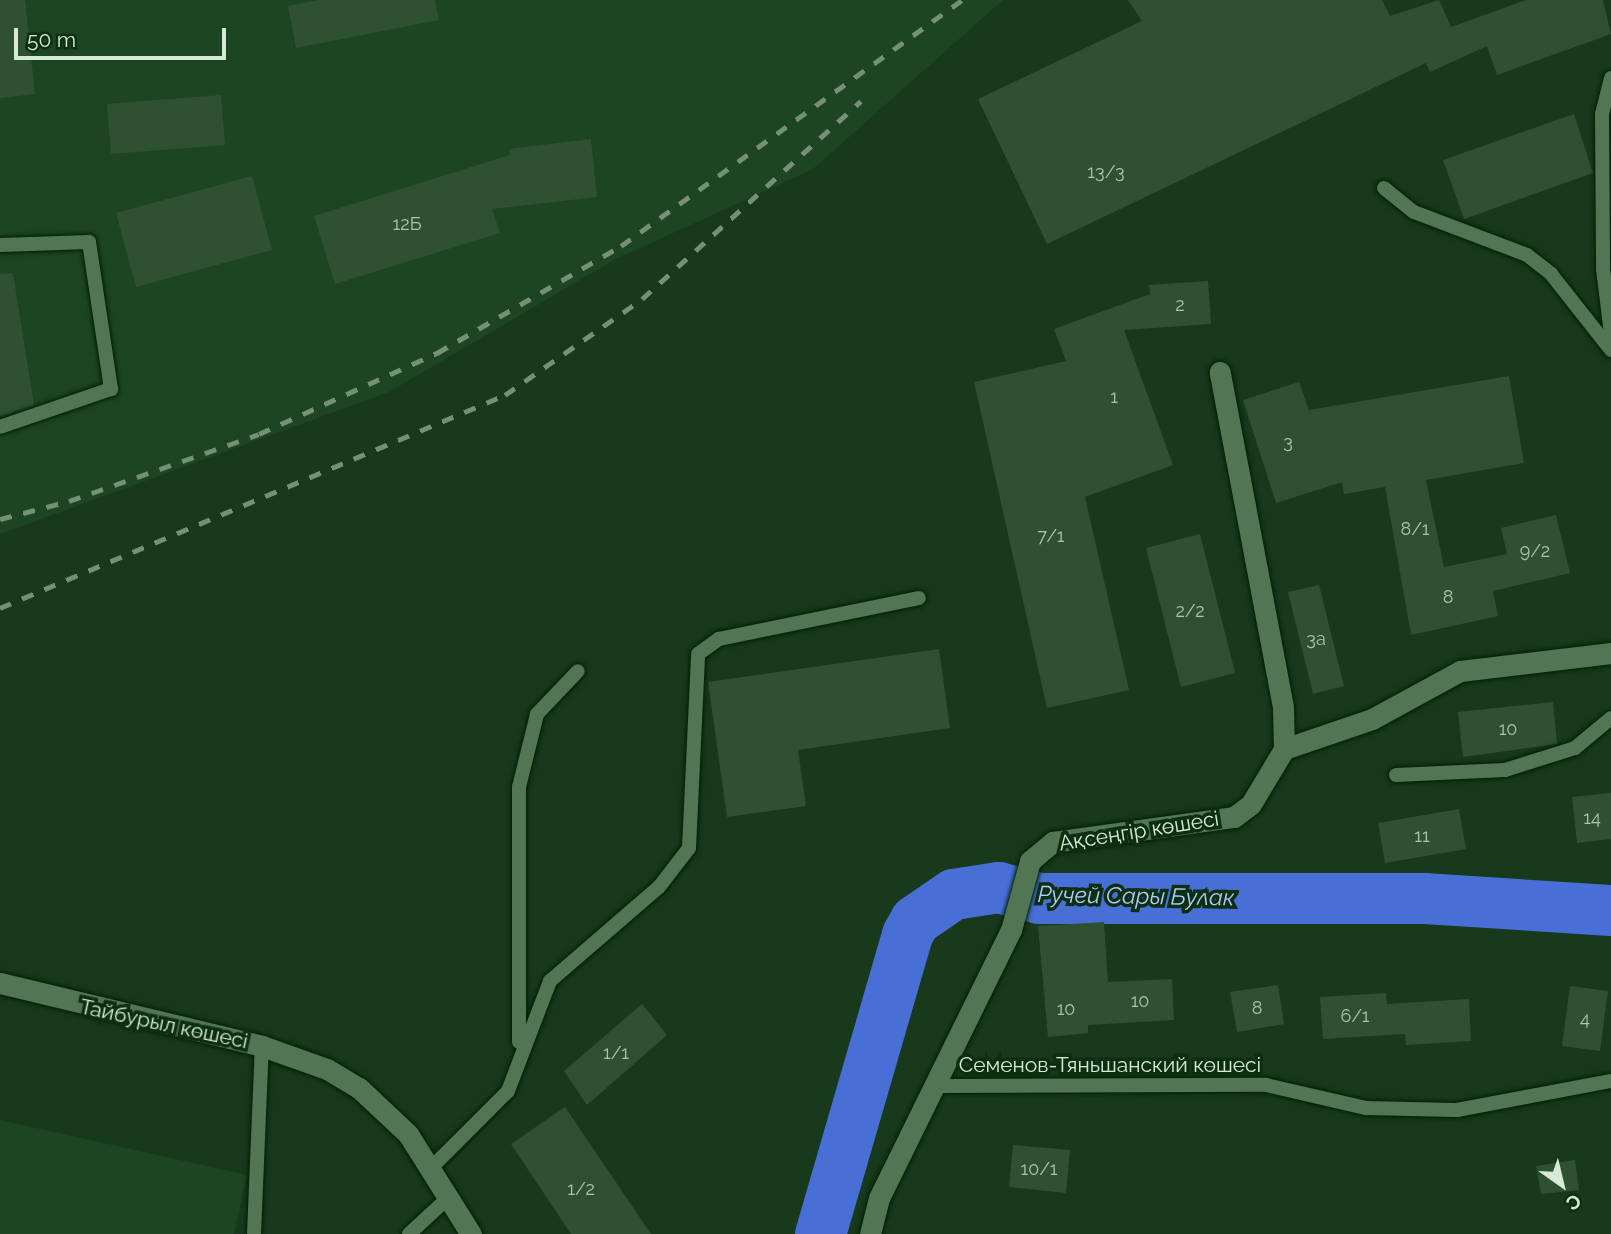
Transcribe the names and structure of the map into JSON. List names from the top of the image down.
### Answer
{
  "streets": {
    "street": ["Ақсеңгір көшесі", "Тайбурыл көшесі"],
    "lane": ["Семенов-Тяньшанский көшесі"]
  },
  "crossings": [
    ["Ақсеңгір көшесі", "Семенов-Тяньшанский көшесі"]
  ],
  "water": ["Ручей Сары Булак"],
  "house_numbers": [
    "13/3",
    "12Б",
    "2",
    "1",
    "3",
    "8/1",
    "7/1",
    "9/2",
    "8",
    "2/2",
    "3а",
    "10",
    "14",
    "11",
    "10",
    "8",
    "10",
    "6/1",
    "4",
    "1/1",
    "10/1",
    "1/2"
  ],
  "scale_bar": "50 m",
  "north": "bottom right"
}
